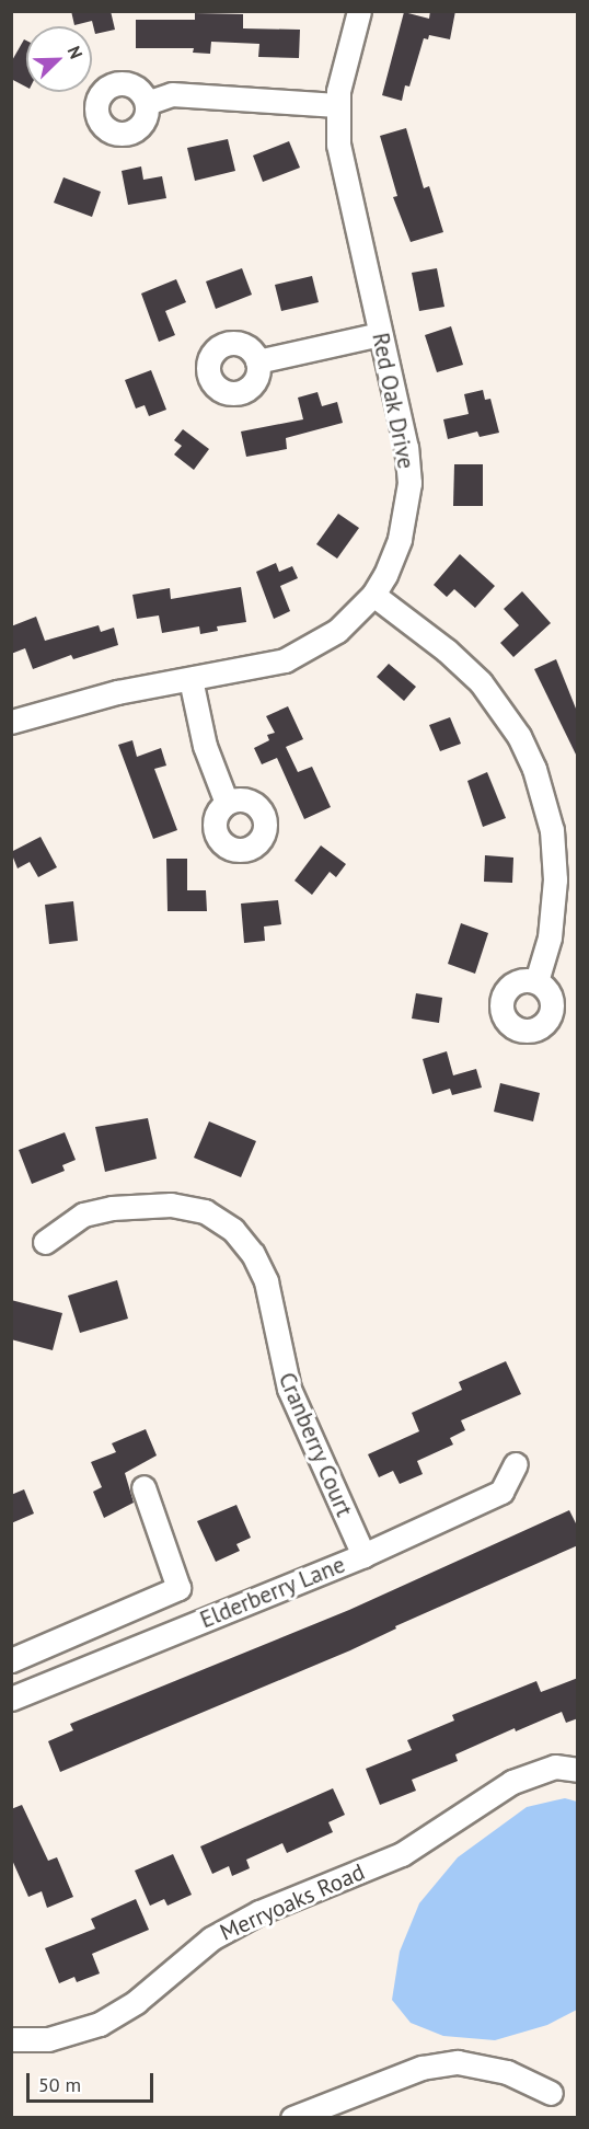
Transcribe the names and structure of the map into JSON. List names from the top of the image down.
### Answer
{
  "streets": {
    "street": [
      "Red Oak Drive",
      "Cranberry Court",
      "Elderberry Lane",
      "Merryoaks Road"
    ]
  },
  "crossings": [
    ["Cranberry Court", "Elderberry Lane"]
  ],
  "scale_bar": "50 m",
  "north": "top right"
}
